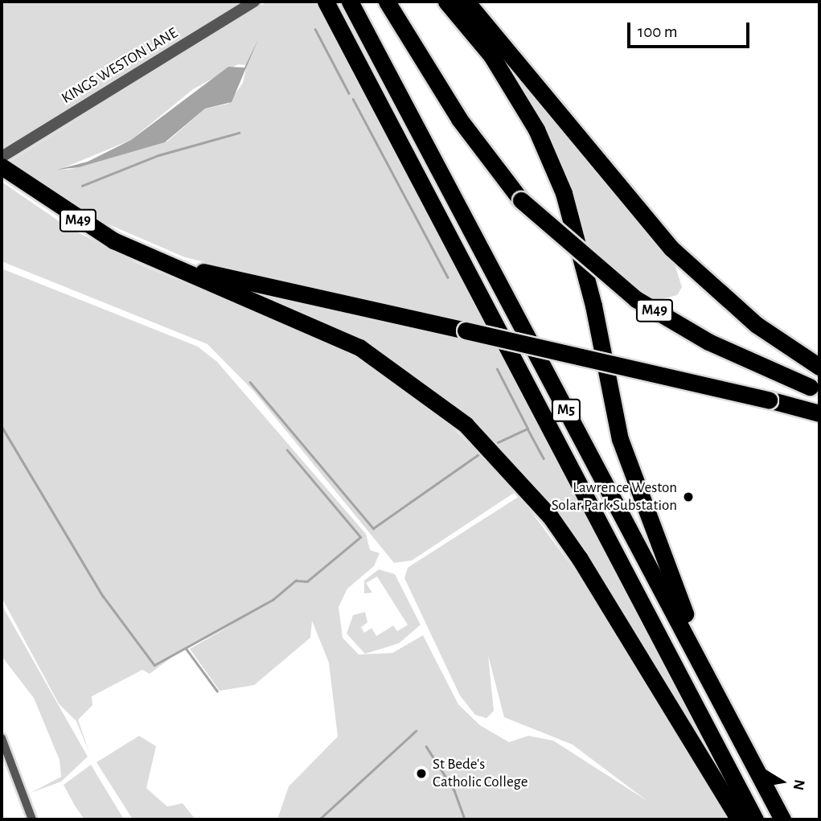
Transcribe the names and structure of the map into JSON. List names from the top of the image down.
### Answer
{
  "streets": {
    "highway": ["M49", "M5"],
    "street": ["KINGS WESTON LANE"]
  },
  "crossings": [
    ["KINGS WESTON LANE", "M49"]
  ],
  "places": ["Lawrence Weston Solar Park Substation", "St Bede's Catholic College"],
  "scale_bar": "100 m",
  "north": "right"
}
